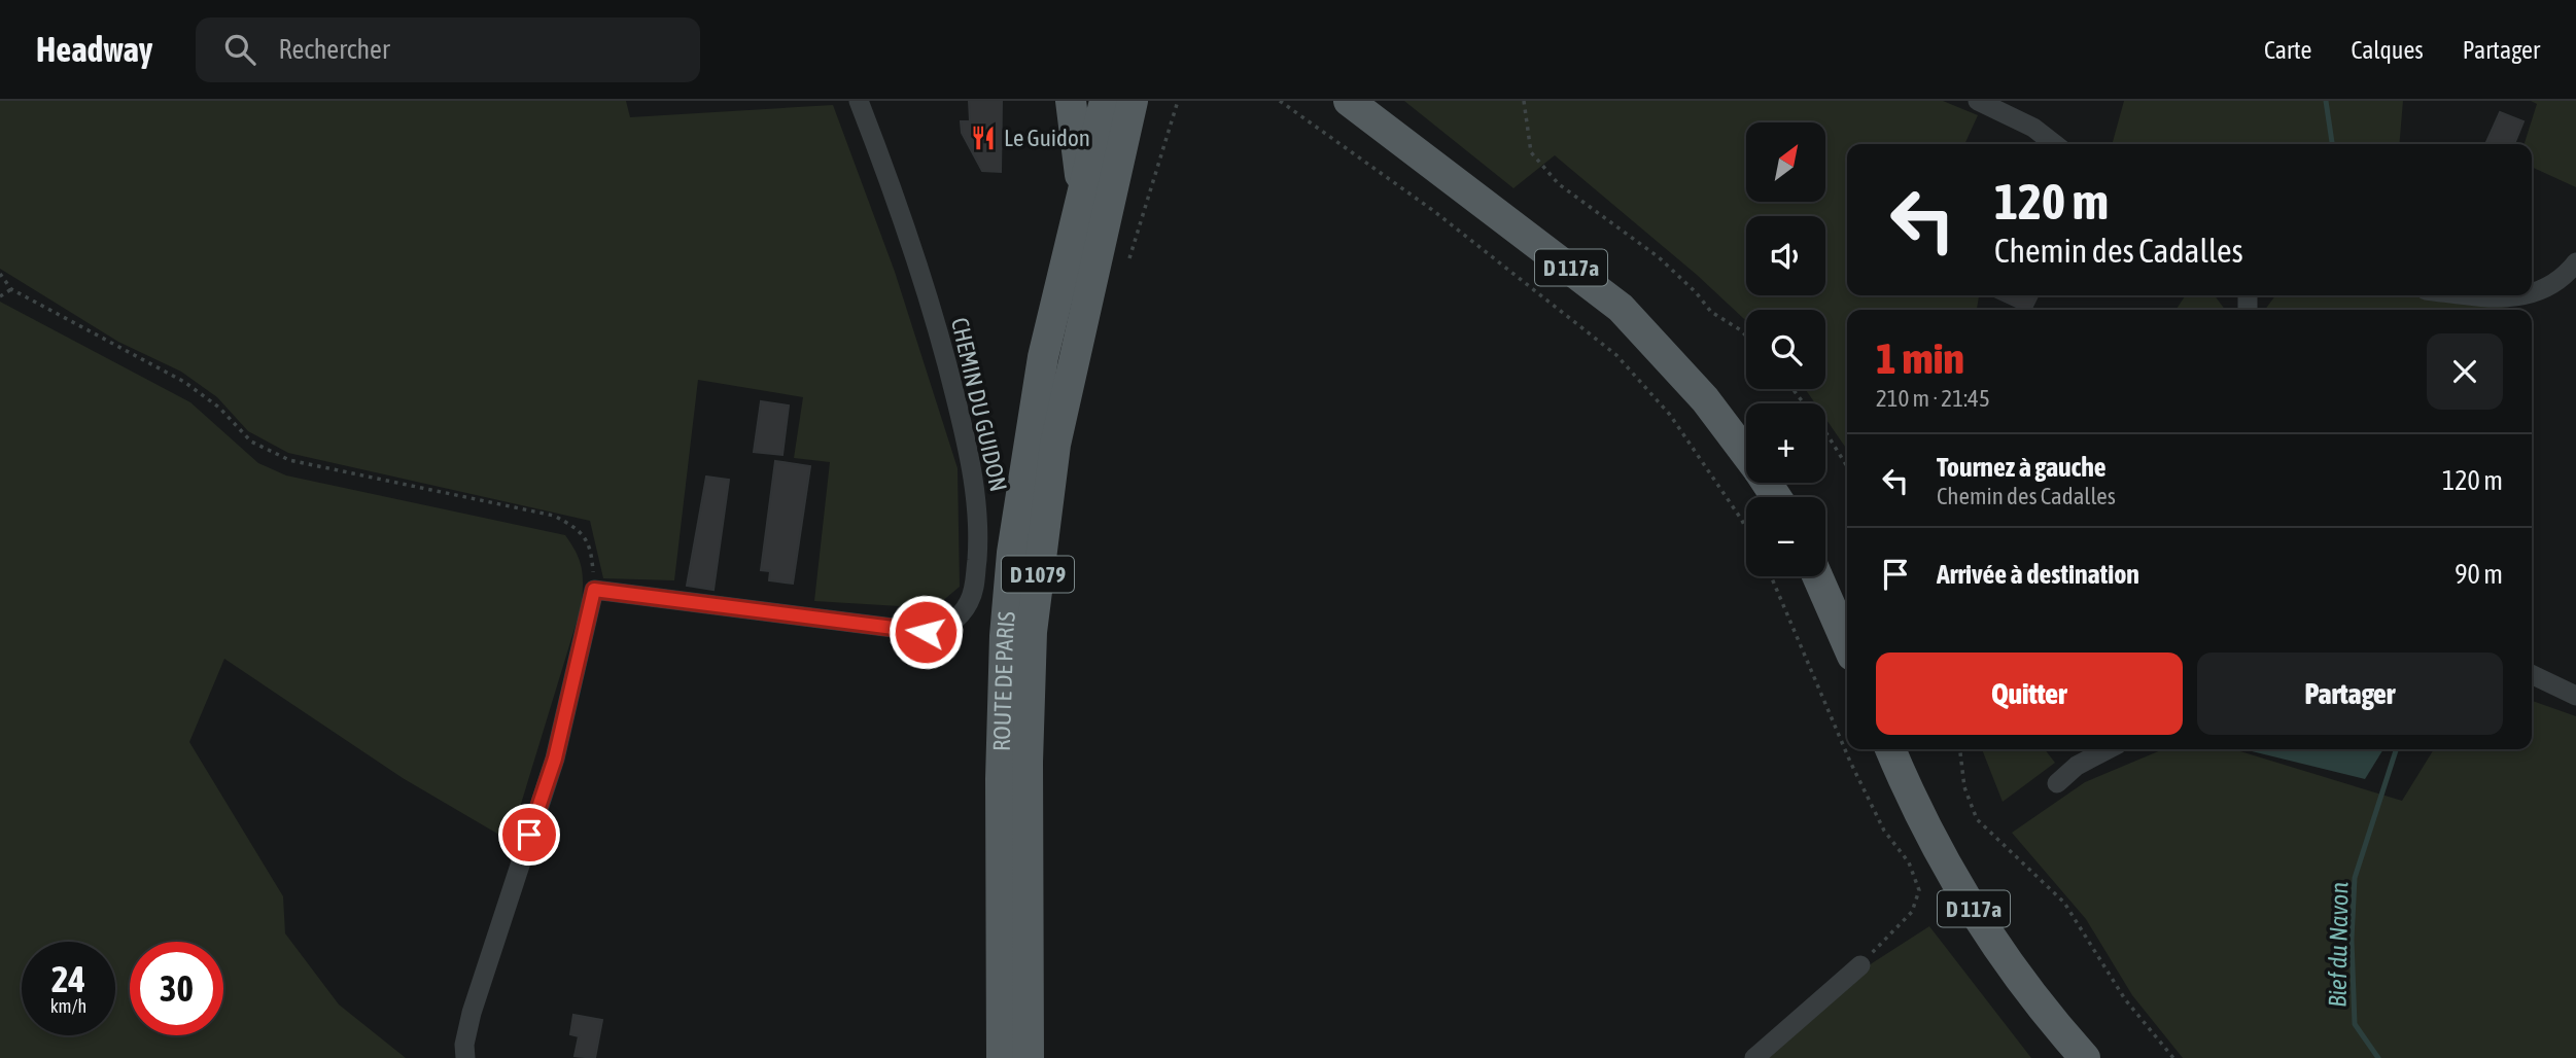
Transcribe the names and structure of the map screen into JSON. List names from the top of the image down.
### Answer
{
  "streets": {
    "main road": ["D 117a", "D 1079", "ROUTE DE PARIS"],
    "street": ["CHEMIN DU GUIDON"]
  },
  "water": ["Bief du Navon"],
  "places": {
    "restaurant": ["Le Guidon"]
  },
  "north": "top right",
  "page": {
    "header": "Headway",
    "search": "Rechercher",
    "nav": ["Carte", "Calques", "Partager"],
    "map_buttons": ["+", "−"],
    "turn": ["120 m", "Chemin des Cadalles"],
    "heading": ["1 min", "210 m · 21:45"],
    "list": [
      {
        "name": "Tournez à gauche",
        "note": "Chemin des Cadalles",
        "value": "120 m"
      },
      {
        "name": "Arrivée à destination",
        "value": "90 m"
      }
    ],
    "buttons": ["Quitter", "Partager"],
    "speed": "24 km/h",
    "limit": "30"
  }
}
